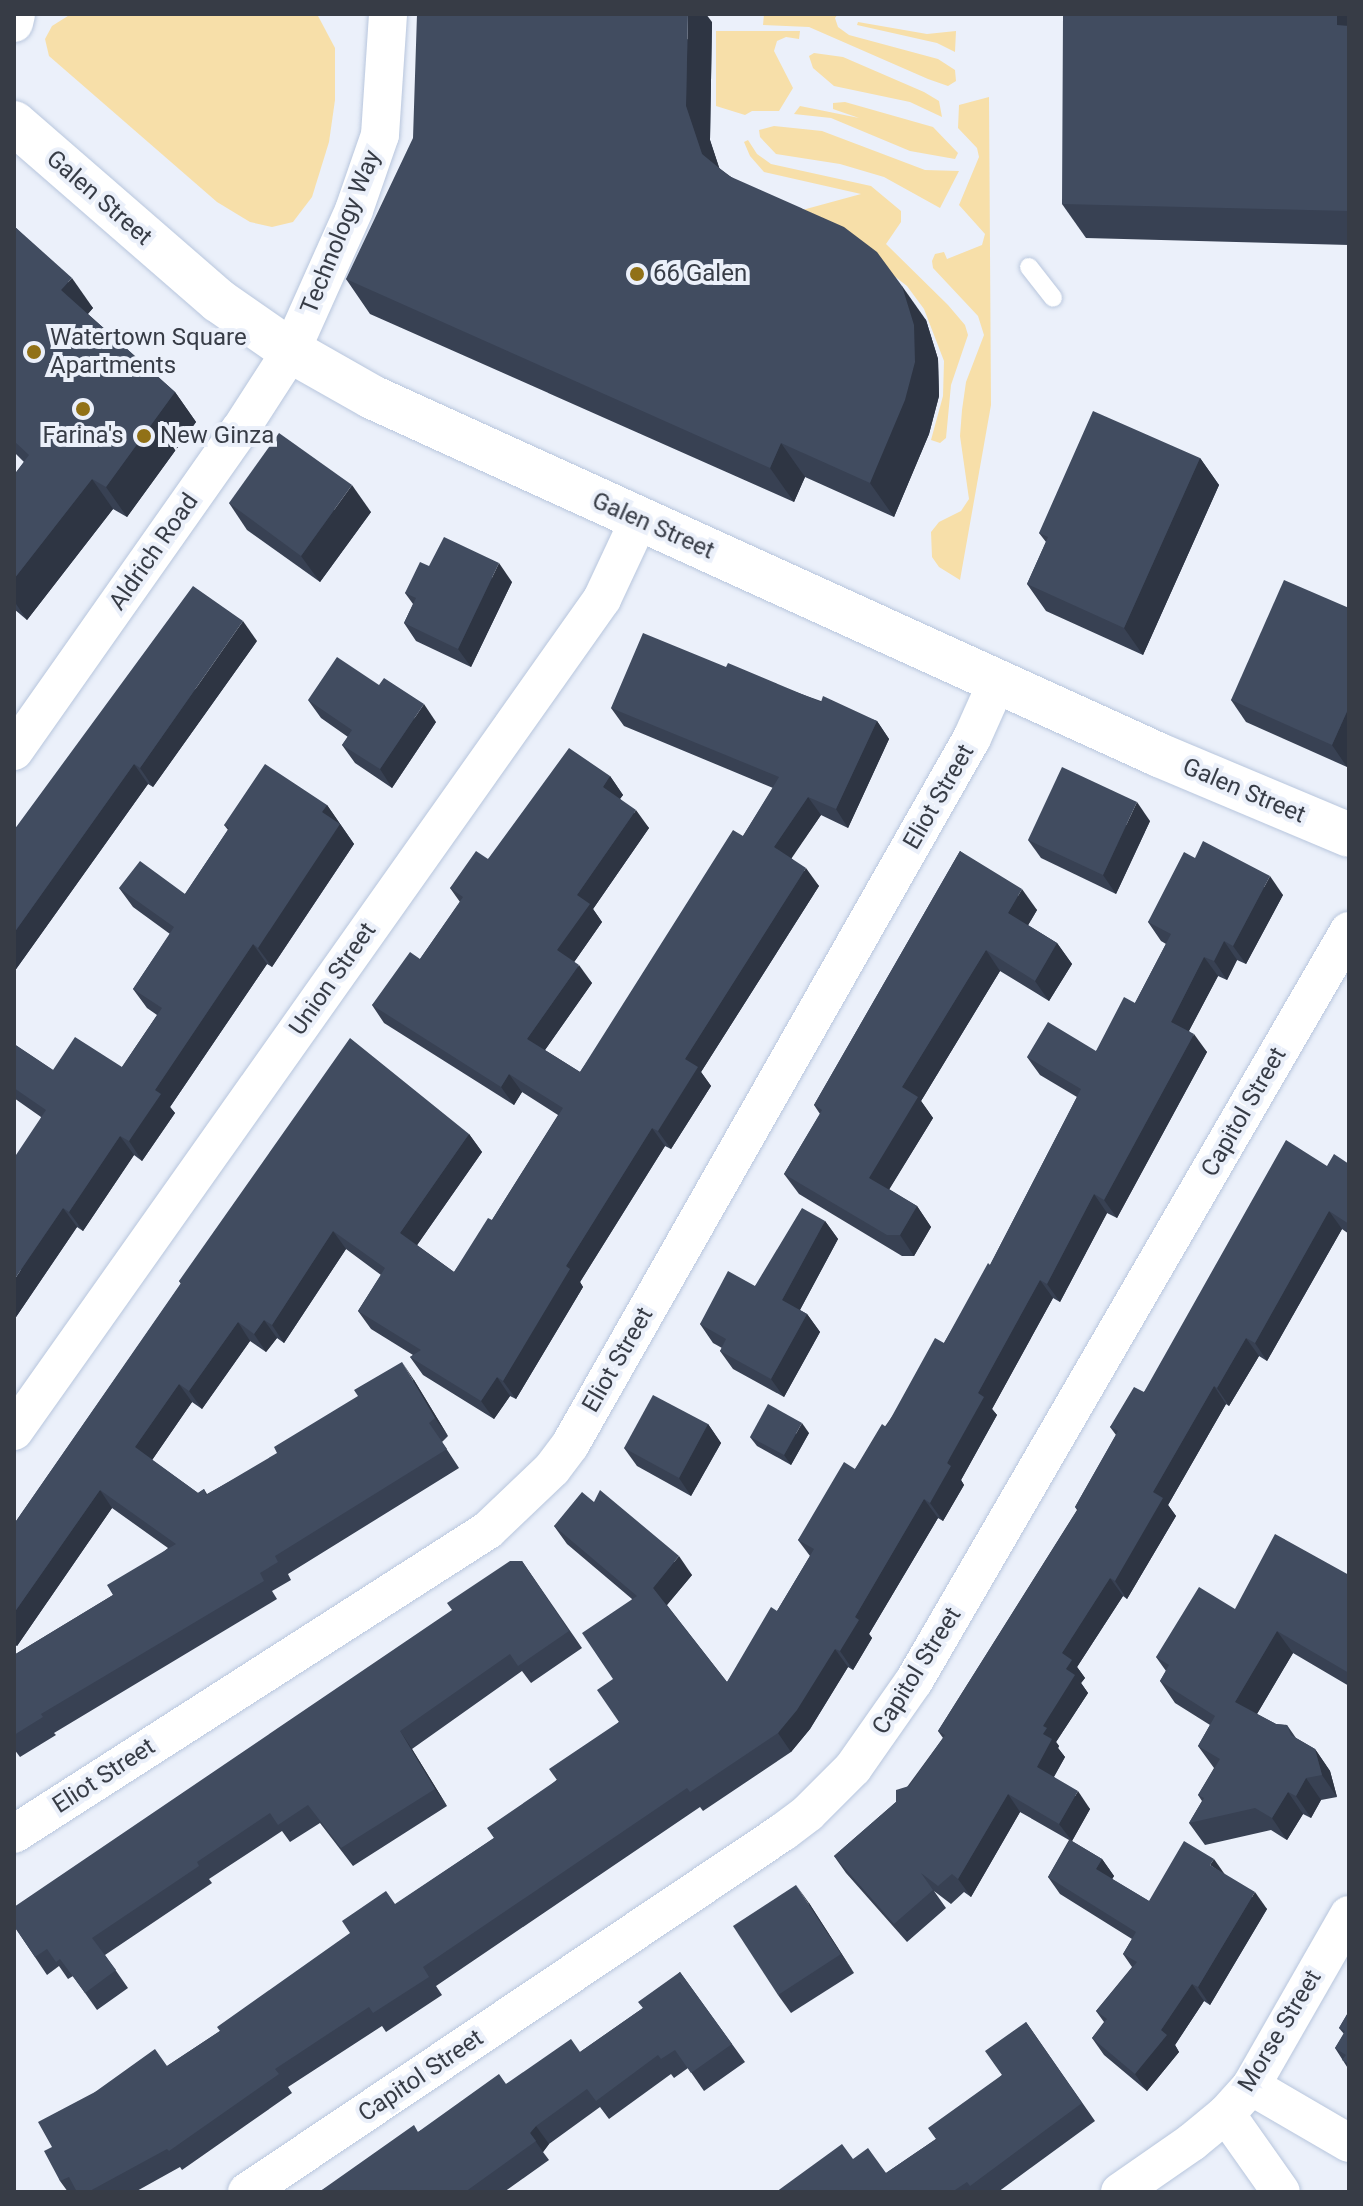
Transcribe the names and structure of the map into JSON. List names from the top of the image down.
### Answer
{
  "streets": {
    "main road": ["Galen Street"],
    "street": [
      "Technology Way",
      "Aldrich Road",
      "Eliot Street",
      "Union Street",
      "Capitol Street",
      "Morse Street"
    ]
  },
  "crossings": [
    ["Galen Street", "Technology Way"],
    ["Galen Street", "Aldrich Road"],
    ["Galen Street", "Eliot Street"],
    ["Galen Street", "Union Street"],
    ["Technology Way", "Aldrich Road"]
  ],
  "places": [
    "66 Galen",
    "Watertown Square Apartments",
    "Farina's",
    "New Ginza"
  ]
}
